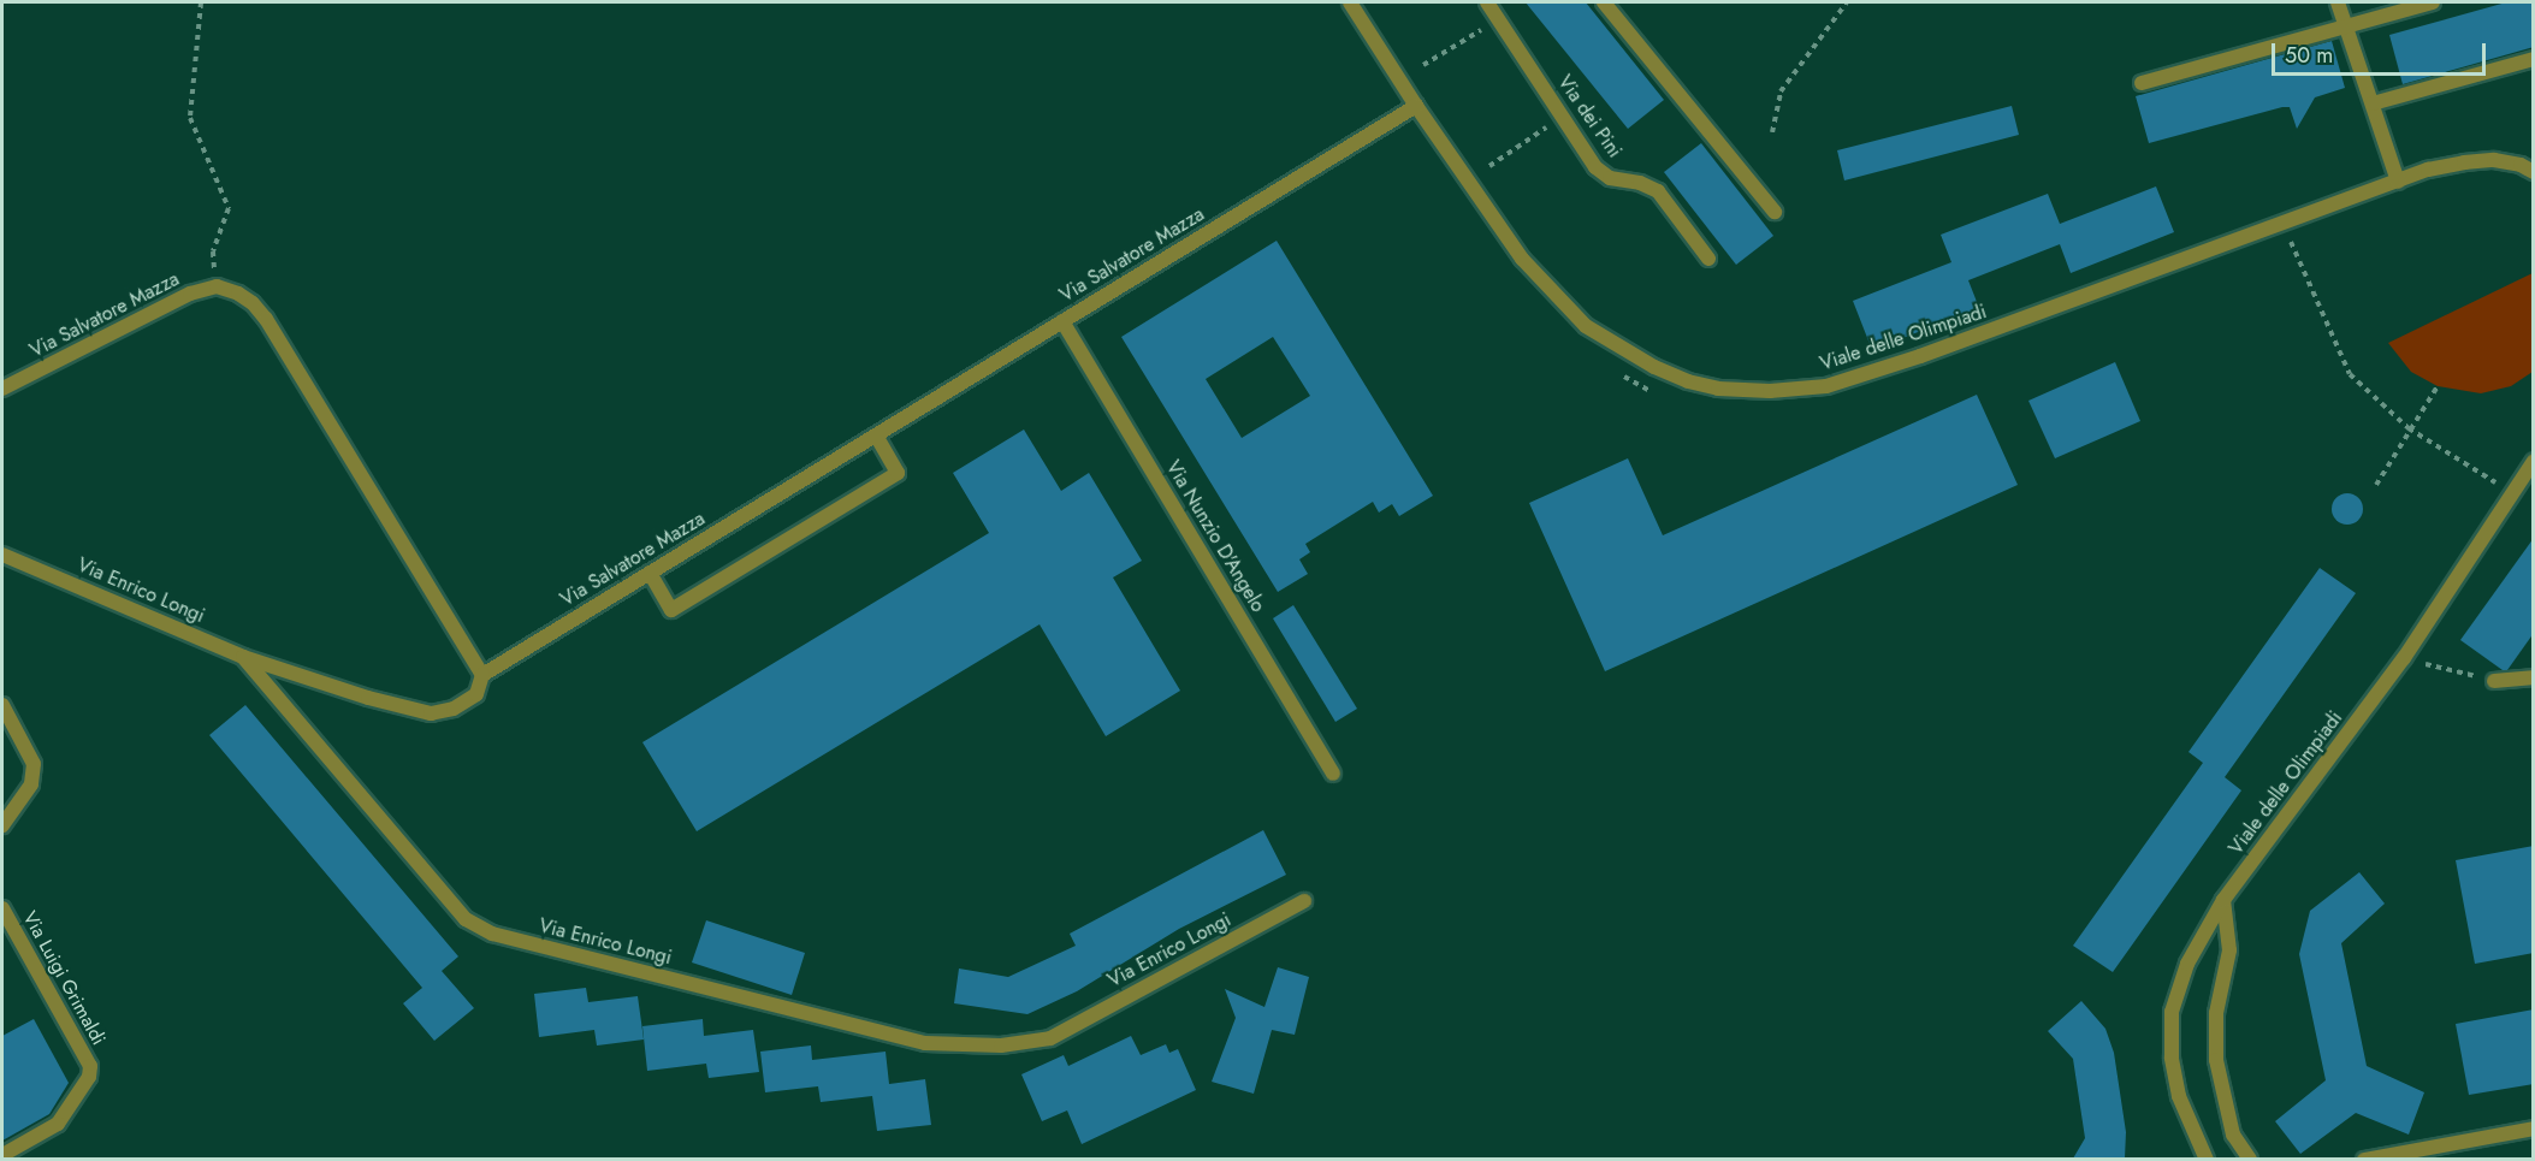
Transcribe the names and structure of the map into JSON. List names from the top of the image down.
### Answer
{
  "streets": {
    "street": [
      "Via dei Pini",
      "Via Salvatore Mazza",
      "Viale delle Olimpiadi",
      "Via Nunzio D'Angelo",
      "Via Enrico Longi",
      "Via Luigi Grimaldi"
    ]
  },
  "crossings": [
    ["Via Salvatore Mazza", "Viale delle Olimpiadi"],
    ["Via Salvatore Mazza", "Via Nunzio D'Angelo"]
  ],
  "scale_bar": "50 m"
}
